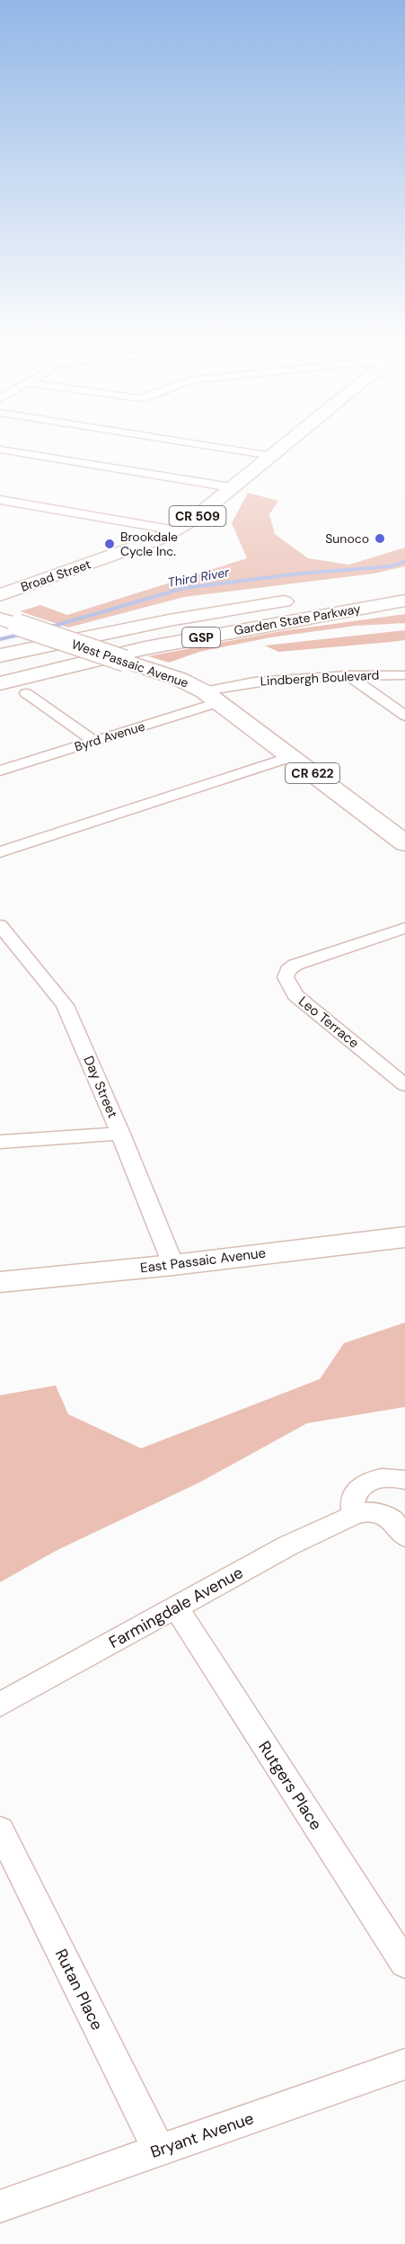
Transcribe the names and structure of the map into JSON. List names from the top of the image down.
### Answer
{
  "streets": {
    "main road": [
      "CR 509",
      "Broad Street",
      "Garden State Parkway",
      "GSP",
      "West Passaic Avenue",
      "CR 622",
      "East Passaic Avenue"
    ],
    "street": [
      "Lindbergh Boulevard",
      "Byrd Avenue",
      "Leo Terrace",
      "Day Street",
      "Farmingdale Avenue",
      "Rutgers Place",
      "Rutan Place",
      "Bryant Avenue"
    ]
  },
  "crossings": [
    ["West Passaic Avenue", "Lindbergh Boulevard"],
    ["West Passaic Avenue", "Byrd Avenue"],
    ["Lindbergh Boulevard", "Byrd Avenue"],
    ["Day Street", "East Passaic Avenue"],
    ["Farmingdale Avenue", "Rutgers Place"],
    ["Rutan Place", "Bryant Avenue"]
  ],
  "water": ["Third River"],
  "places": ["Sunoco", "Brookdale Cycle Inc."]
}
